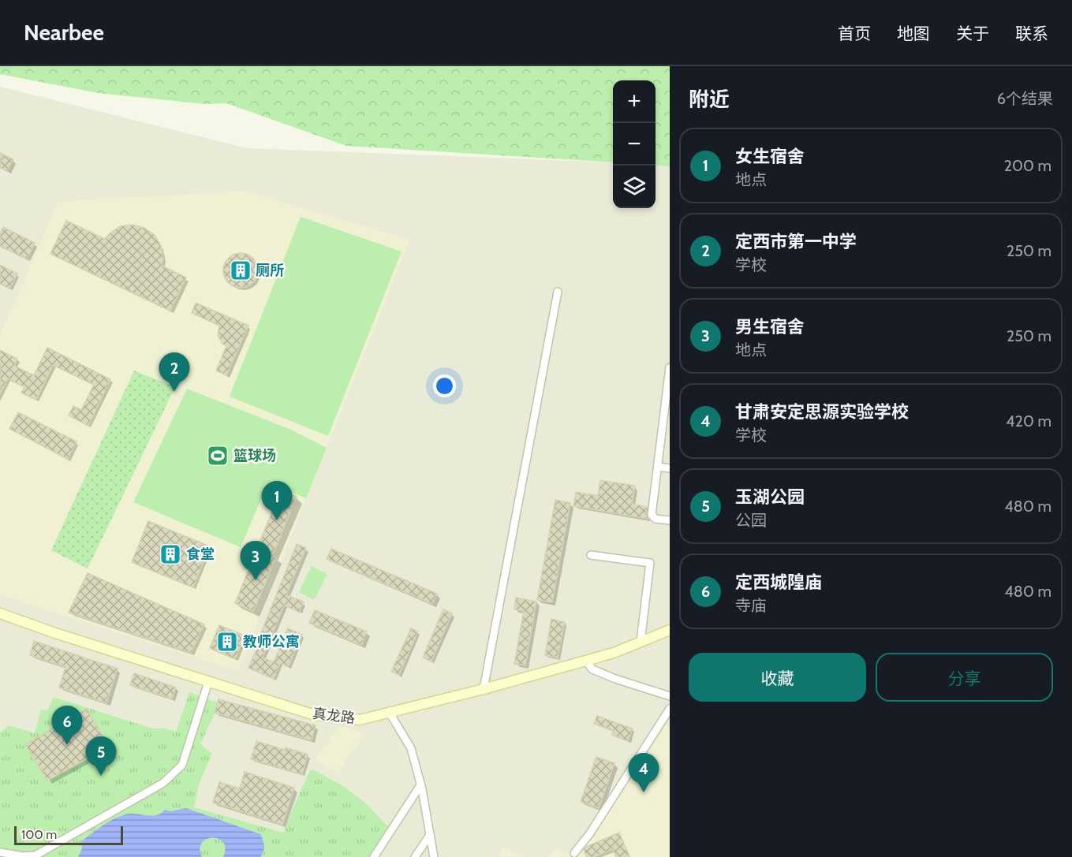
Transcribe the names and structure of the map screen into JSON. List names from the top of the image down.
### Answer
{
  "streets": {
    "main road": ["真龙路"]
  },
  "places": {
    "building": ["厕所", "食堂", "教师公寓"],
    "sports": ["篮球场"]
  },
  "scale_bar": "100 m",
  "page": {
    "header": "Nearbee",
    "nav": [
      "首页",
      "地图",
      "关于",
      "联系"
    ],
    "heading": ["附近", "6个结果"],
    "map_buttons": ["+", "−"],
    "list": [
      {
        "mark": "1",
        "name": "女生宿舍",
        "note": "地点",
        "value": "200 m"
      },
      {
        "mark": "2",
        "name": "定西市第一中学",
        "note": "学校",
        "value": "250 m"
      },
      {
        "mark": "3",
        "name": "男生宿舍",
        "note": "地点",
        "value": "250 m"
      },
      {
        "mark": "4",
        "name": "甘肃安定思源实验学校",
        "note": "学校",
        "value": "420 m"
      },
      {
        "mark": "5",
        "name": "玉湖公园",
        "note": "公园",
        "value": "480 m"
      },
      {
        "mark": "6",
        "name": "定西城隍庙",
        "note": "寺庙",
        "value": "480 m"
      }
    ],
    "pins": [
      "2",
      "1",
      "3",
      "6",
      "5",
      "4"
    ],
    "buttons": ["收藏", "分享"],
    "scale": "100 m"
  }
}
